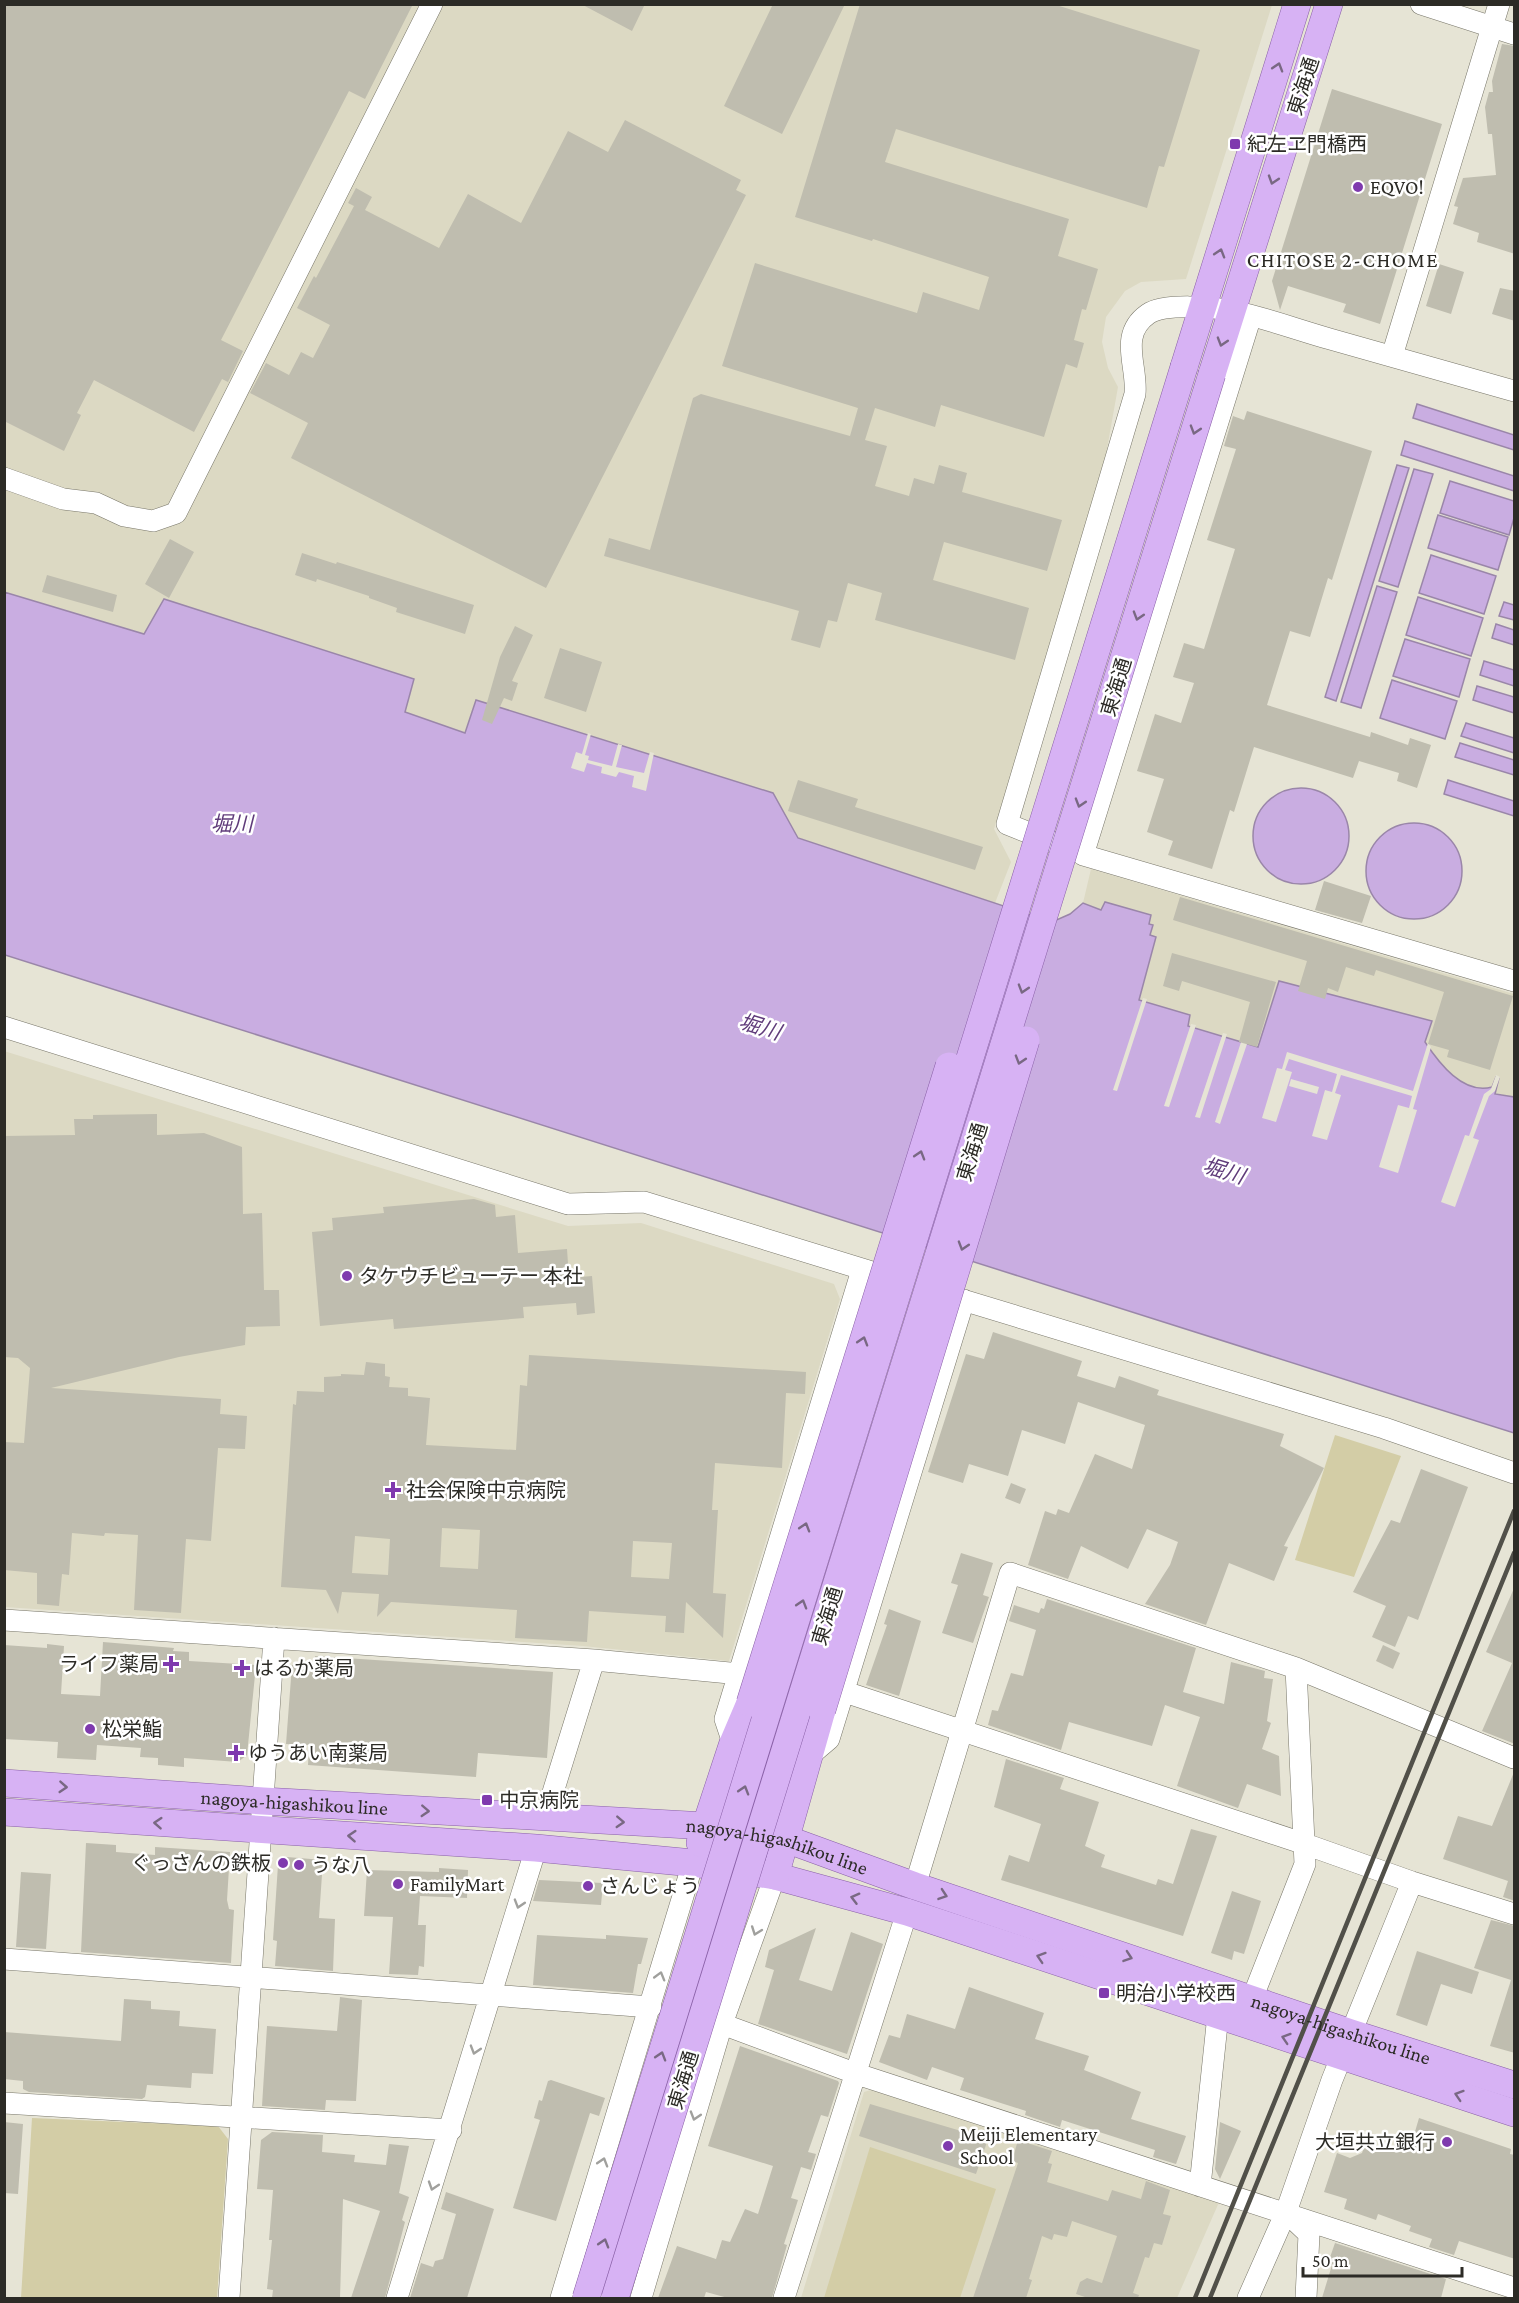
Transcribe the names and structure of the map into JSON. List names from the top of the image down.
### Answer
{
  "streets": {
    "main road": ["東海通", "nagoya-higashikou line"]
  },
  "districts": ["CHITOSE 2-CHOME"],
  "water": ["堀川"],
  "places": {
    "transit": ["紀左ヱ門橋西", "中京病院", "明治小学校西"],
    "other": [
      "EQVO!",
      "タケウチビューテー 本社",
      "松栄鮨",
      "ぐっさんの鉄板",
      "うな八",
      "FamilyMart",
      "さんじょう",
      "大垣共立銀行",
      "Meiji Elementary School"
    ],
    "health": [
      "社会保険中京病院",
      "ライフ薬局",
      "はるか薬局",
      "ゆうあい南薬局"
    ]
  },
  "scale_bar": "50 m"
}
